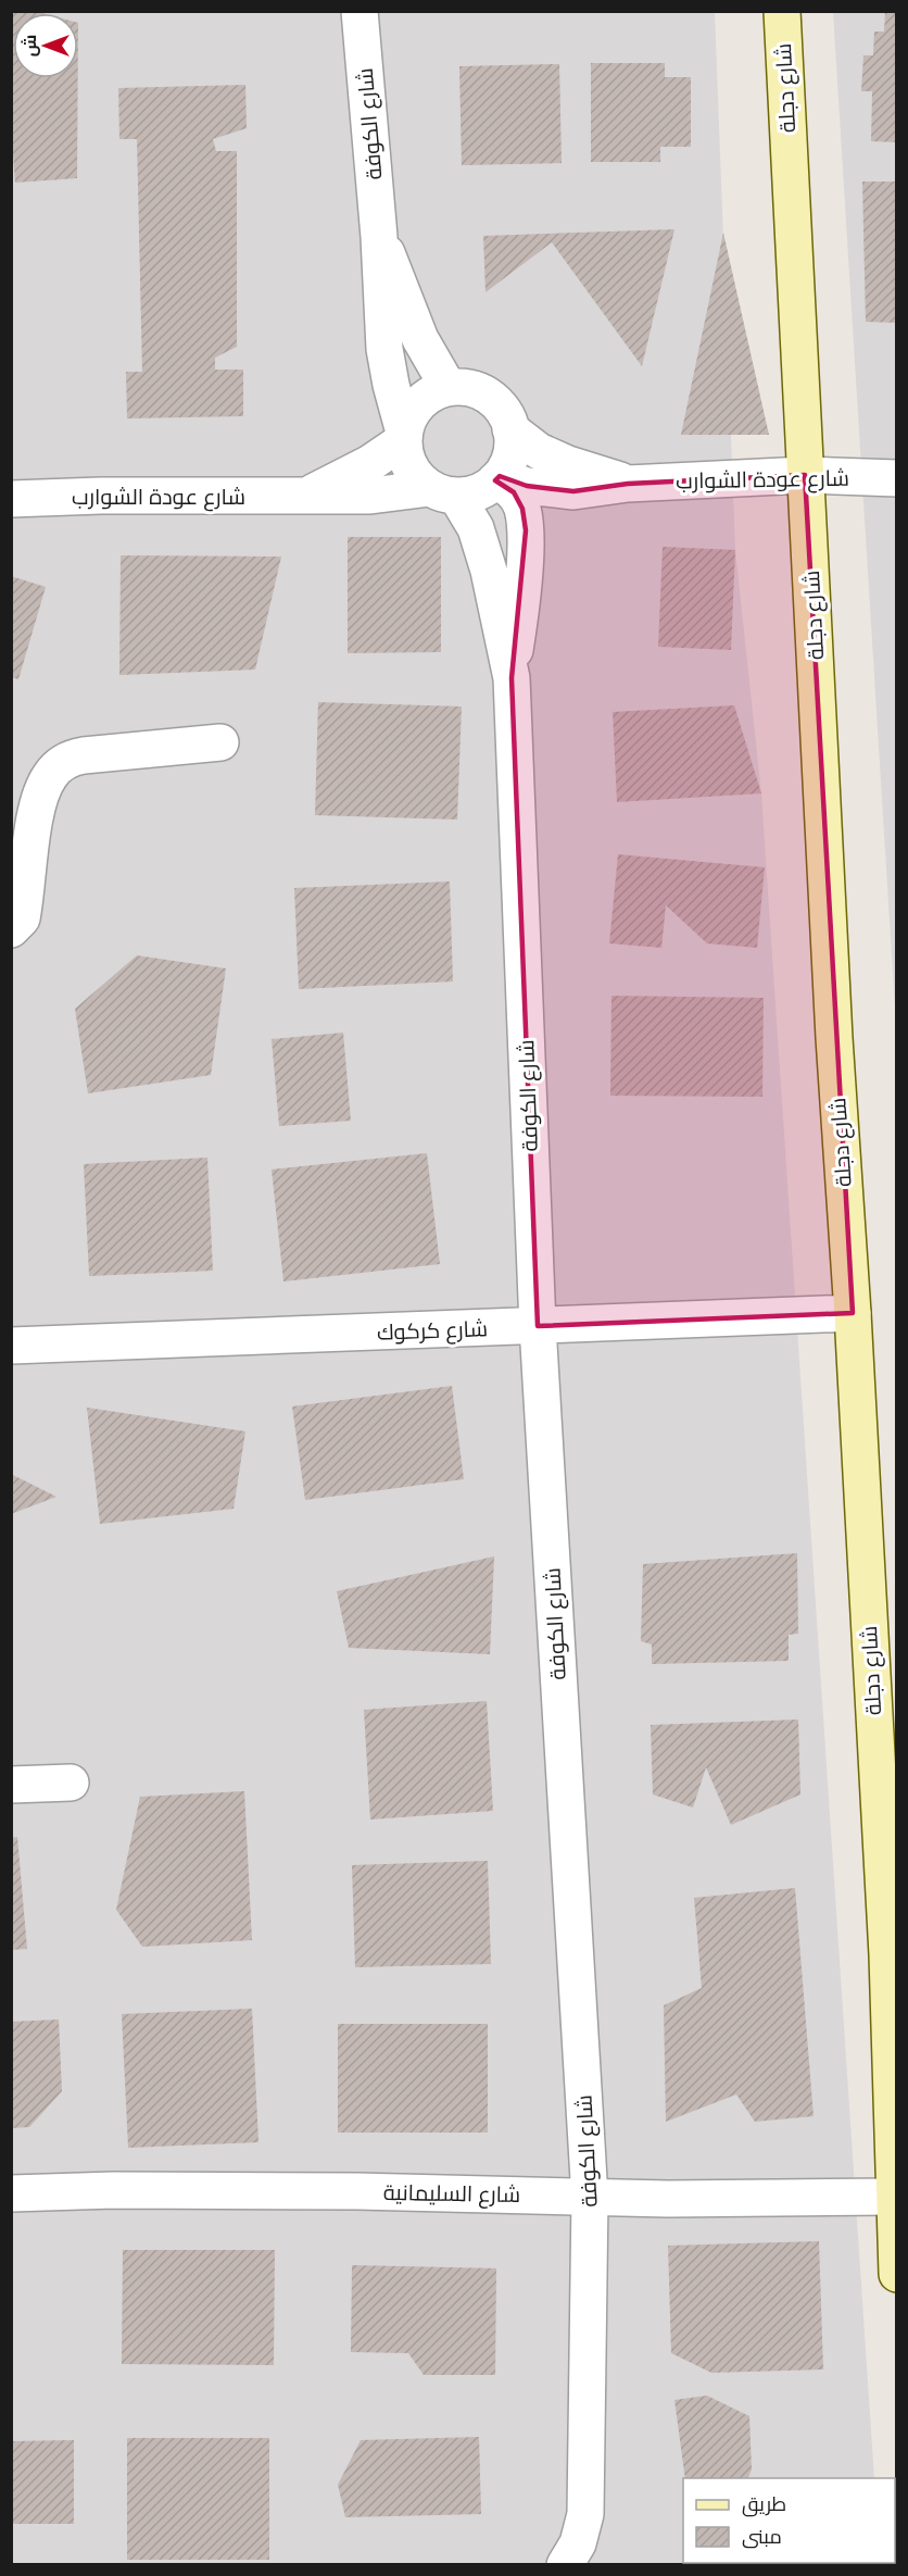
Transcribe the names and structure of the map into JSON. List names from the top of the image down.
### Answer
{
  "streets": {
    "street": [
      "شارع دجلة",
      "شارع الكوفة",
      "شارع عودة الشوارب",
      "شارع كركوك",
      "شارع السليمانية"
    ]
  },
  "crossings": [
    ["شارع دجلة", "شارع عودة الشوارب"],
    ["شارع دجلة", "شارع كركوك"],
    ["شارع دجلة", "شارع السليمانية"],
    ["شارع الكوفة", "شارع عودة الشوارب"],
    ["شارع الكوفة", "شارع كركوك"],
    ["شارع الكوفة", "شارع السليمانية"]
  ],
  "legend": ["طريق", "مبنى"],
  "north": "left"
}
